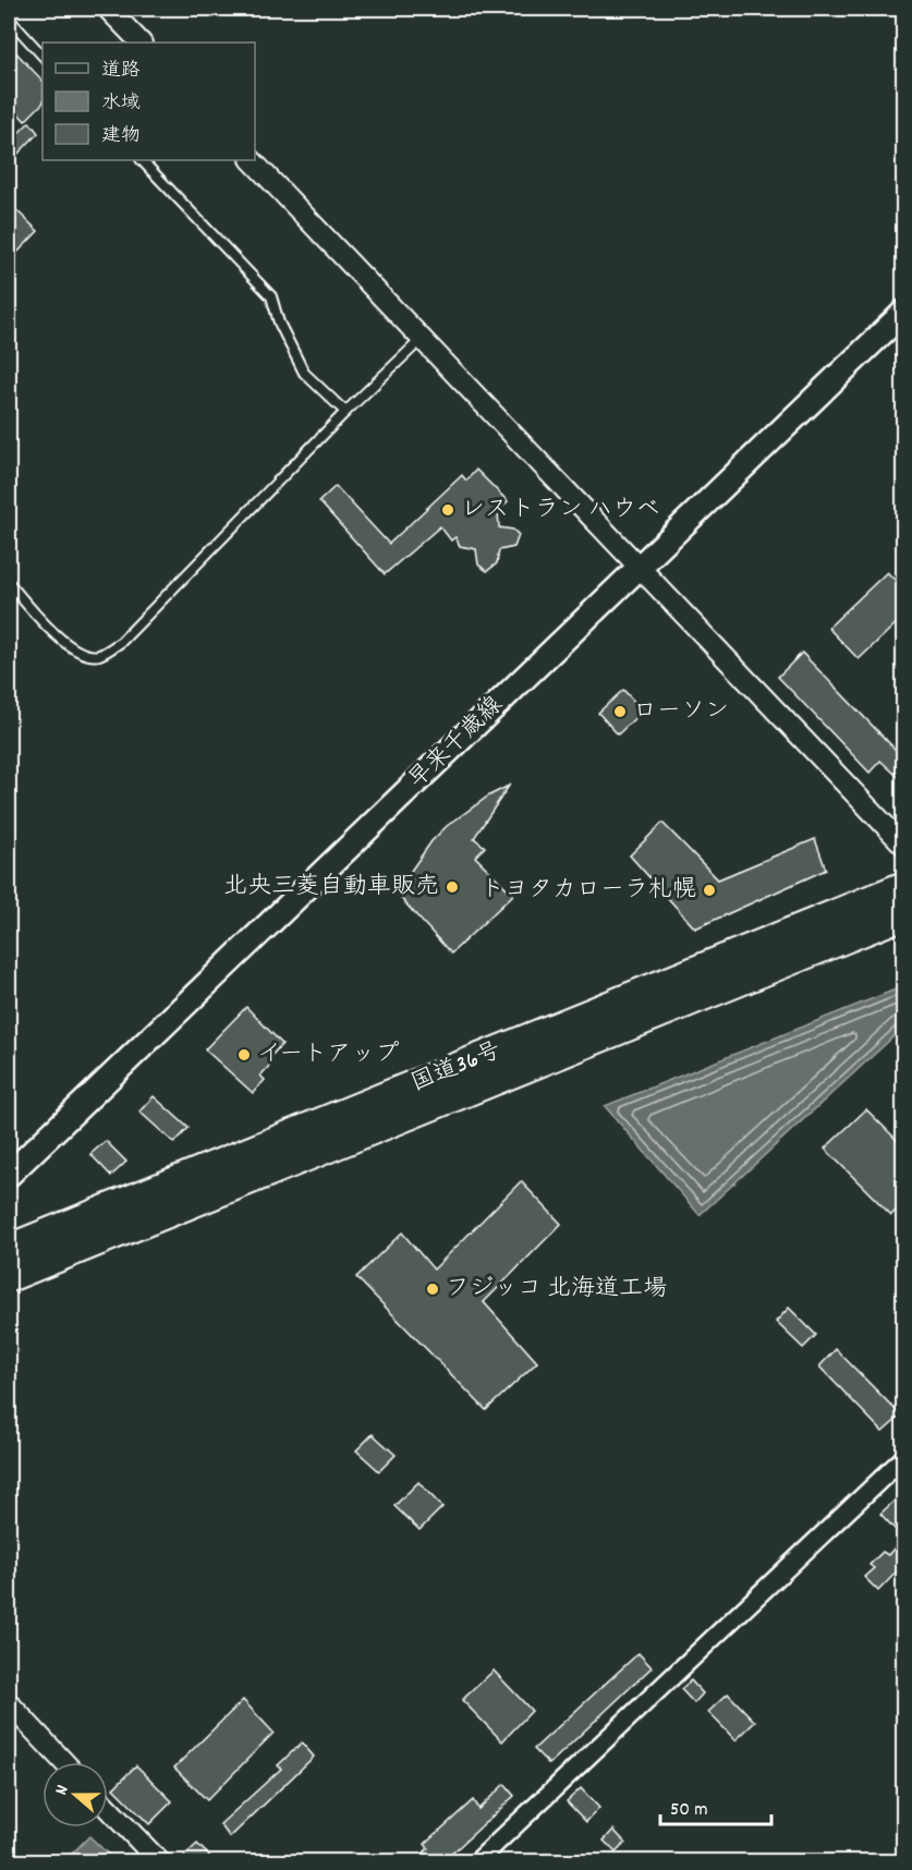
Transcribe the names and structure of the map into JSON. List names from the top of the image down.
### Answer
{
  "streets": {
    "highway": ["国道36号"],
    "main road": ["早来千歳線"]
  },
  "places": [
    "レストラン ハウベ",
    "ローソン",
    "北央三菱自動車販売",
    "トヨタカローラ札幌",
    "イートアップ",
    "フジッコ 北海道工場"
  ],
  "legend": ["道路", "水域", "建物"],
  "scale_bar": "50 m",
  "north": "left"
}
